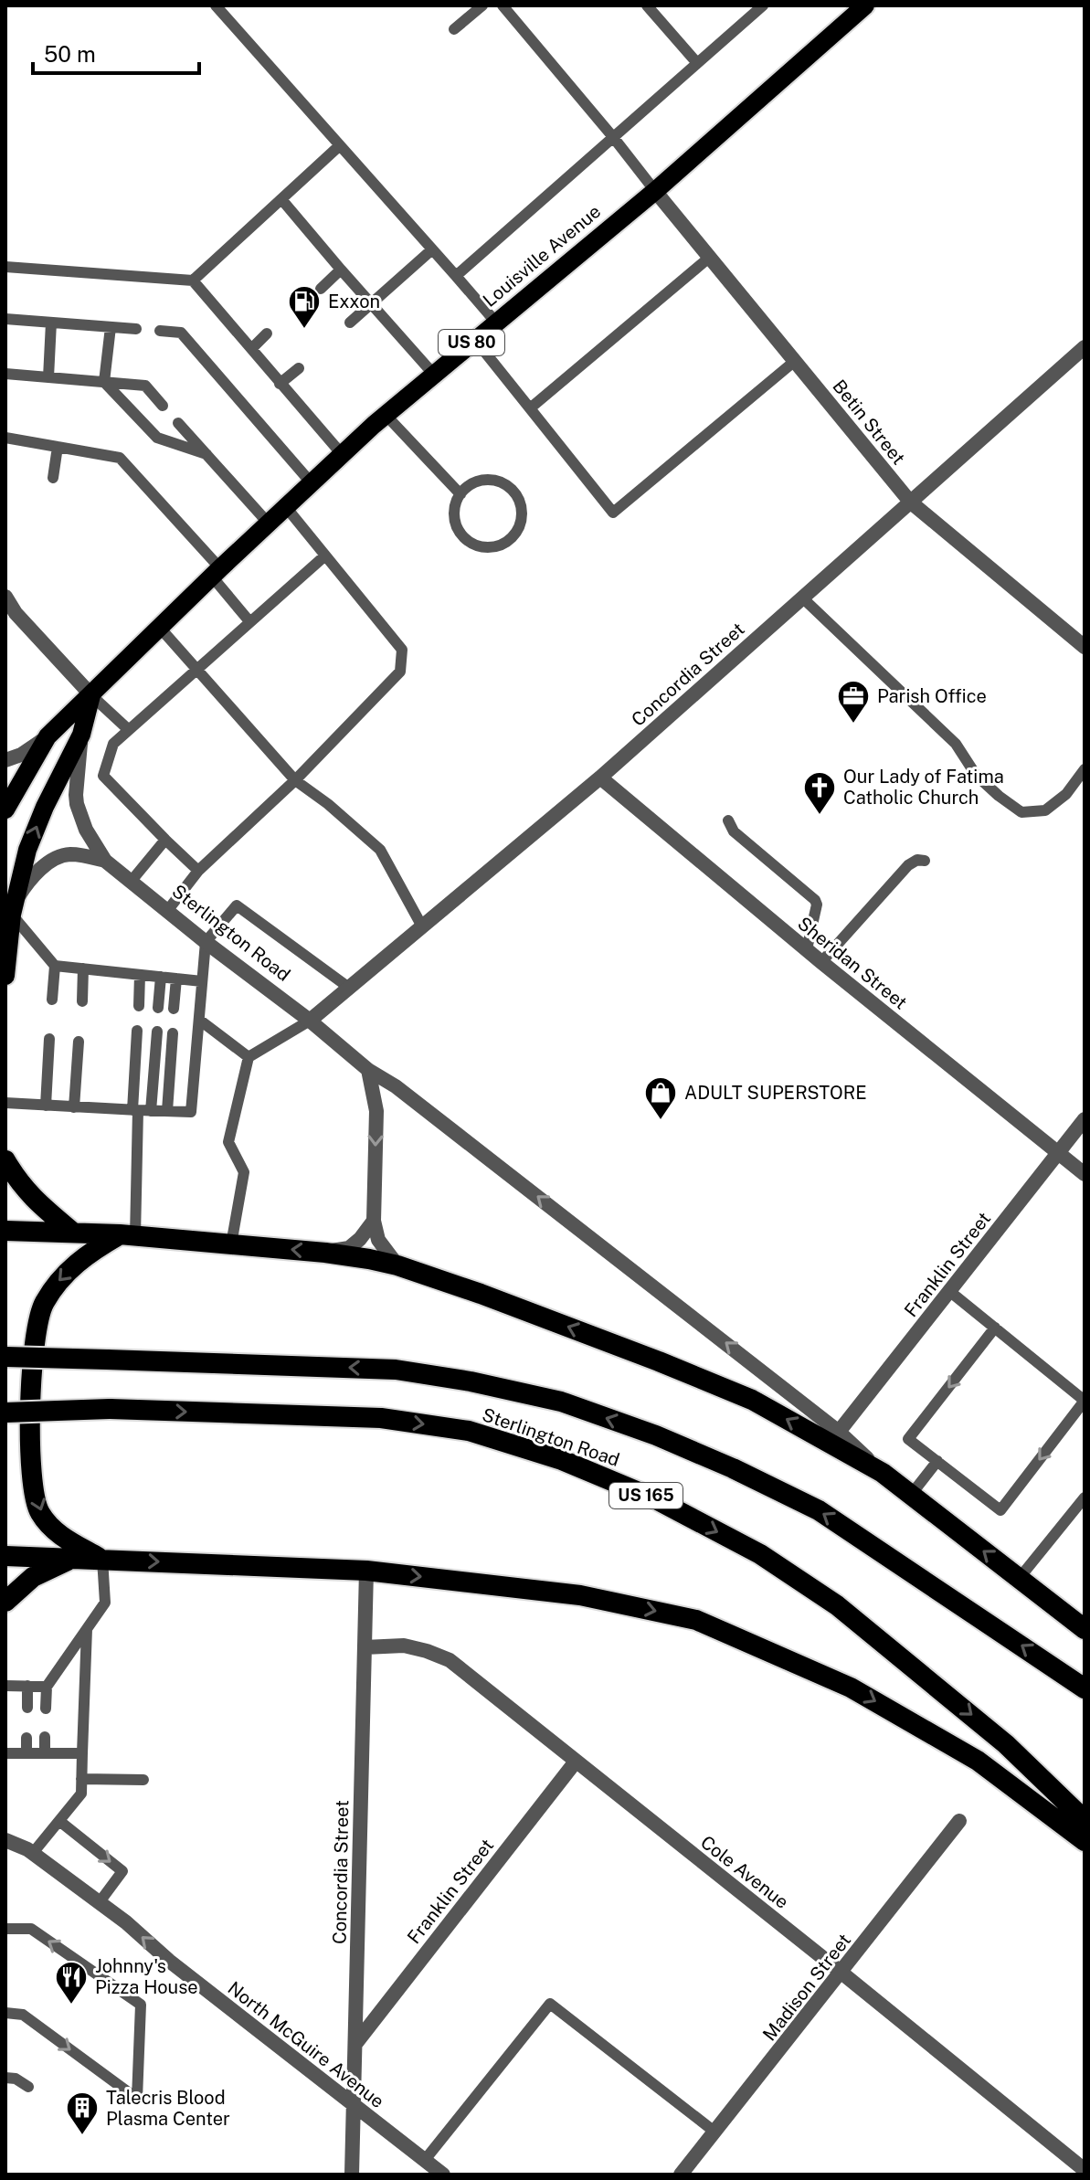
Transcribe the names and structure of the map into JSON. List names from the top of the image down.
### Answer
{
  "streets": {
    "highway": ["Sterlington Road", "US 165"],
    "main road": ["Louisville Avenue", "US 80"],
    "street": [
      "Betin Street",
      "Concordia Street",
      "Sheridan Street",
      "Franklin Street",
      "Cole Avenue",
      "Madison Street",
      "North McGuire Avenue"
    ]
  },
  "crossings": [
    ["Louisville Avenue", "US 80"],
    ["Louisville Avenue", "Betin Street"],
    ["Betin Street", "Concordia Street"],
    ["Concordia Street", "Sterlington Road"],
    ["Concordia Street", "Sheridan Street"],
    ["Concordia Street", "Franklin Street"],
    ["Concordia Street", "Cole Avenue"],
    ["Concordia Street", "North McGuire Avenue"],
    ["Sterlington Road", "Franklin Street"],
    ["Sheridan Street", "Franklin Street"],
    ["Franklin Street", "Cole Avenue"],
    ["Cole Avenue", "Madison Street"]
  ],
  "one_way": ["North McGuire Avenue"],
  "places": {
    "fuel station": ["Exxon"],
    "office": ["Parish Office"],
    "church": ["Our Lady of Fatima Catholic Church"],
    "shop": ["ADULT SUPERSTORE"],
    "restaurant": ["Johnny's Pizza House"],
    "building": ["Talecris Blood Plasma Center"]
  },
  "scale_bar": "50 m"
}
